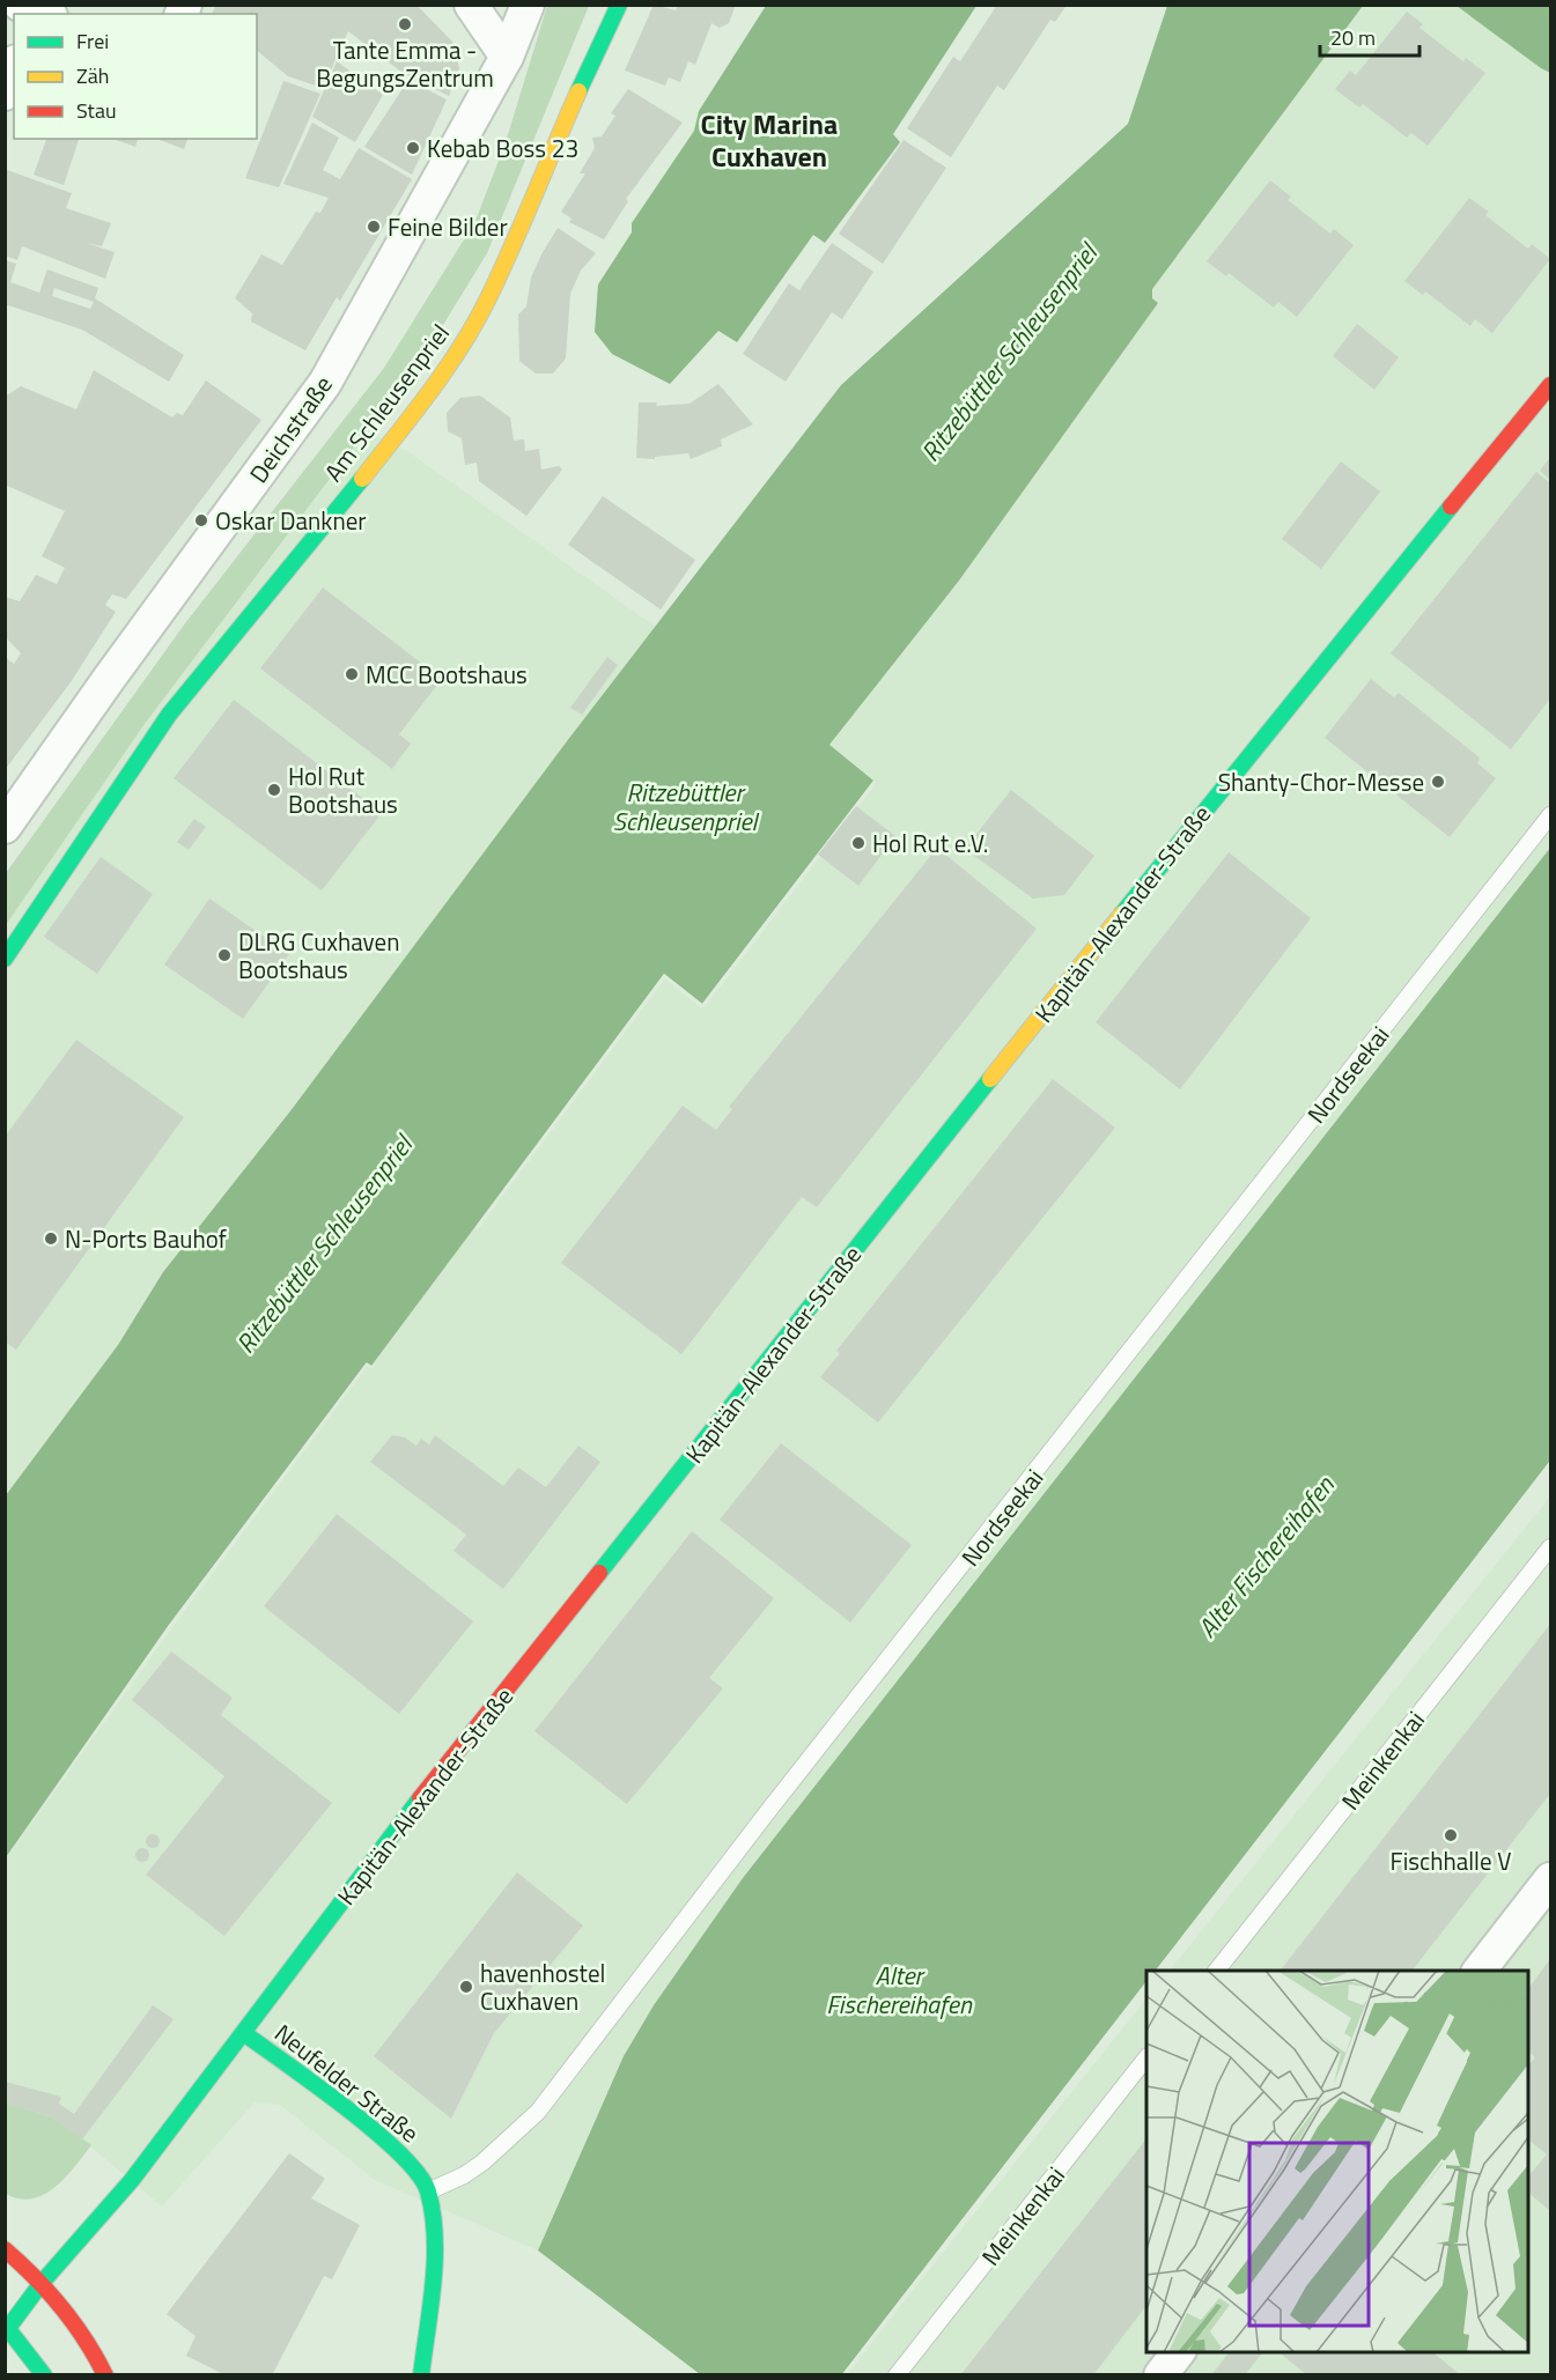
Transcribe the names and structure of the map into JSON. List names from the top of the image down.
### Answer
{
  "streets": {
    "street": [
      "Am Schleusenpriel",
      "Deichstraße",
      "Kapitän-Alexander-Straße",
      "Neufelder Straße"
    ],
    "lane": ["Nordseekai", "Meinkenkai"]
  },
  "crossings": [
    ["Kapitän-Alexander-Straße", "Neufelder Straße"],
    ["Nordseekai", "Neufelder Straße"]
  ],
  "districts": ["City Marina Cuxhaven"],
  "water": ["Ritzebüttler Schleusenpriel", "Alter Fischereihafen"],
  "places": [
    "Tante Emma - BegungsZentrum",
    "Kebab Boss 23",
    "Feine Bilder",
    "Oskar Dankner",
    "MCC Bootshaus",
    "Shanty-Chor-Messe",
    "Hol Rut Bootshaus",
    "Hol Rut e.V.",
    "DLRG Cuxhaven Bootshaus",
    "N-Ports Bauhof",
    "Fischhalle V",
    "havenhostel Cuxhaven"
  ],
  "legend": ["Frei", "Zäh", "Stau"],
  "scale_bar": "20 m"
}
